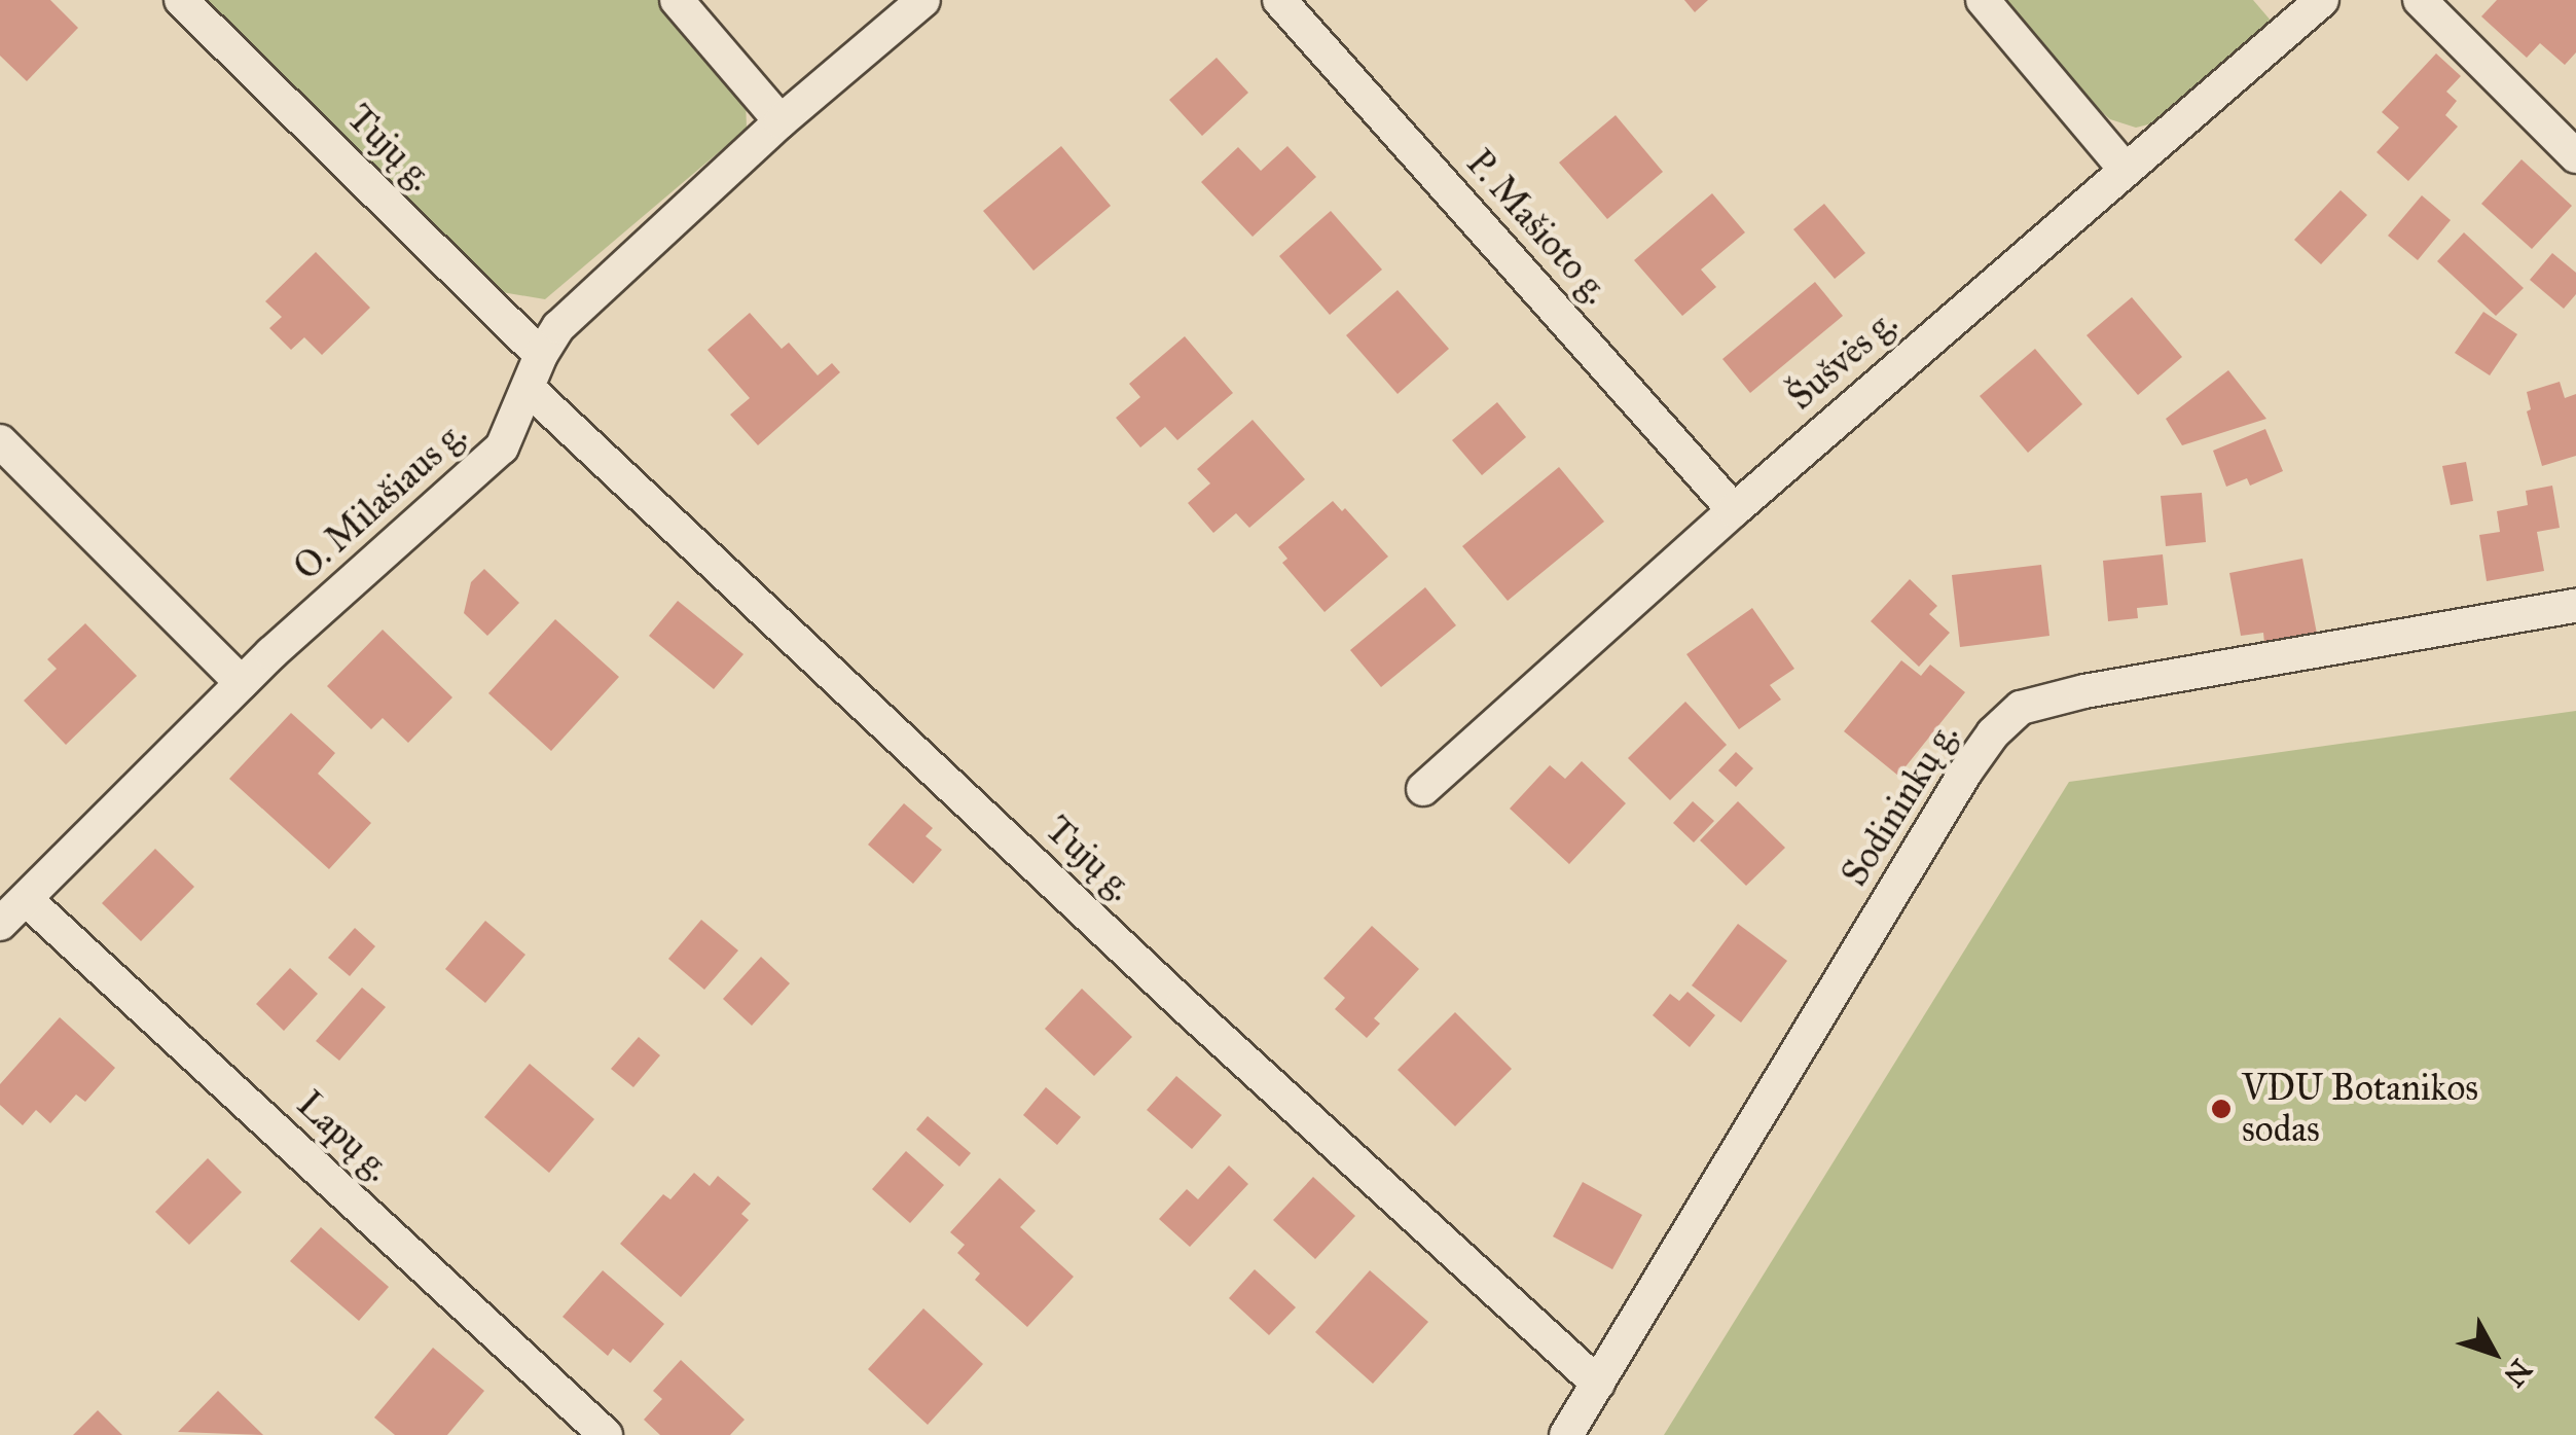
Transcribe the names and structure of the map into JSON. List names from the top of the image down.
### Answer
{
  "streets": {
    "street": [
      "Tujų g.",
      "P. Mašioto g.",
      "Šušvės g.",
      "O. Milašiaus g.",
      "Sodininkų g.",
      "Lapų g."
    ]
  },
  "crossings": [
    ["Tujų g.", "O. Milašiaus g."],
    ["Tujų g.", "Sodininkų g."],
    ["P. Mašioto g.", "Šušvės g."],
    ["O. Milašiaus g.", "Lapų g."]
  ],
  "places": ["VDU Botanikos sodas"],
  "north": "bottom right"
}
